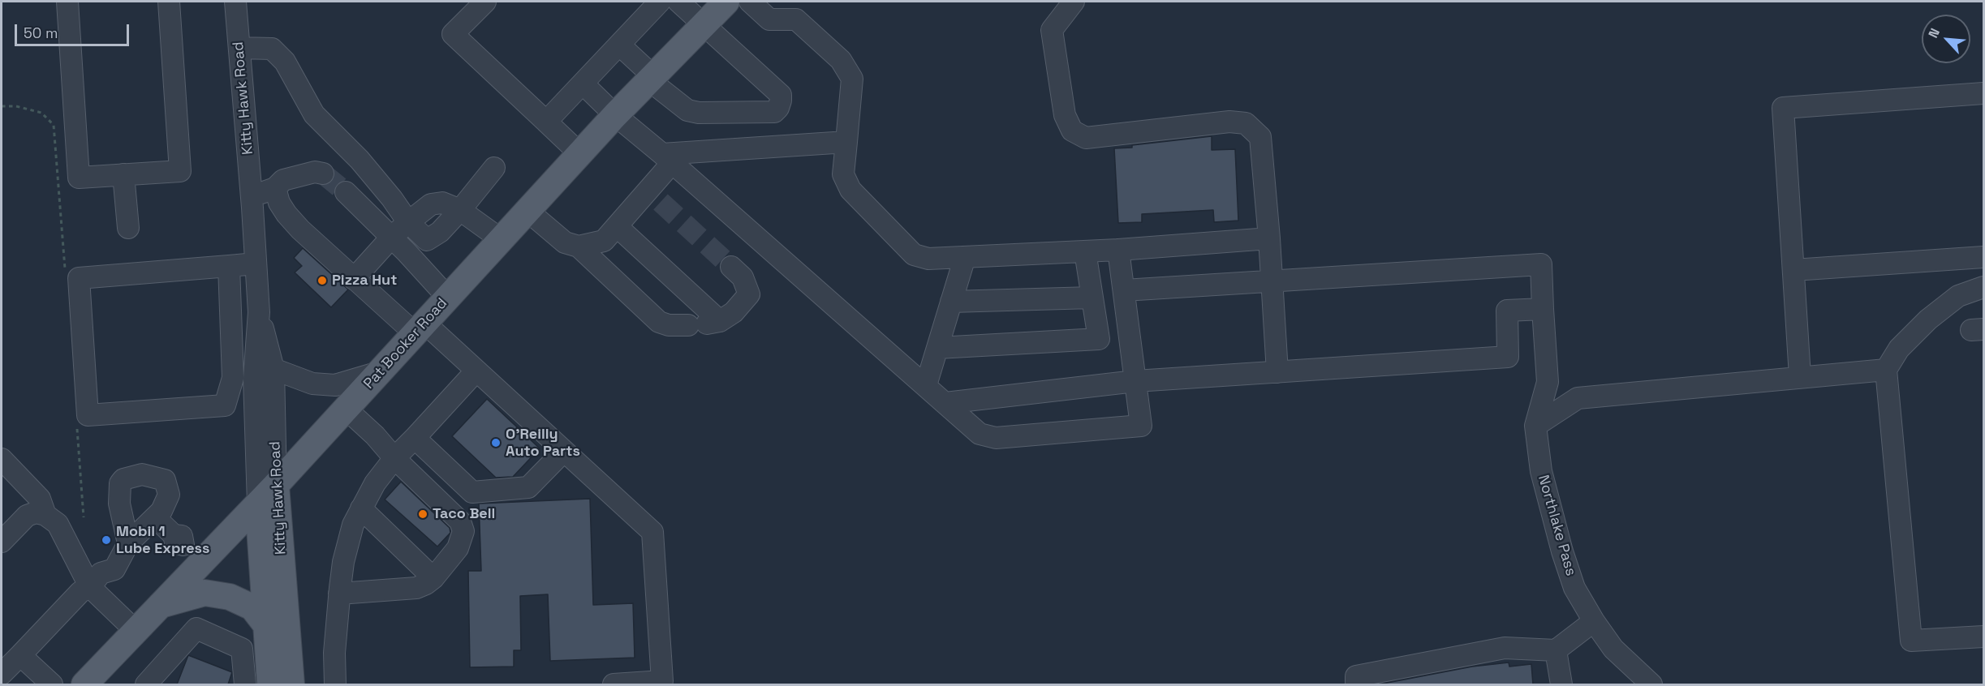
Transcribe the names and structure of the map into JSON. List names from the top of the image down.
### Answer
{
  "streets": {
    "main road": ["Kitty Hawk Road", "Pat Booker Road"],
    "street": ["Northlake Pass"]
  },
  "crossings": [
    ["Kitty Hawk Road", "Pat Booker Road"]
  ],
  "places": [
    "Pizza Hut",
    "O'Reilly Auto Parts",
    "Taco Bell",
    "Mobil 1 Lube Express"
  ],
  "scale_bar": "50 m",
  "north": "top left"
}
